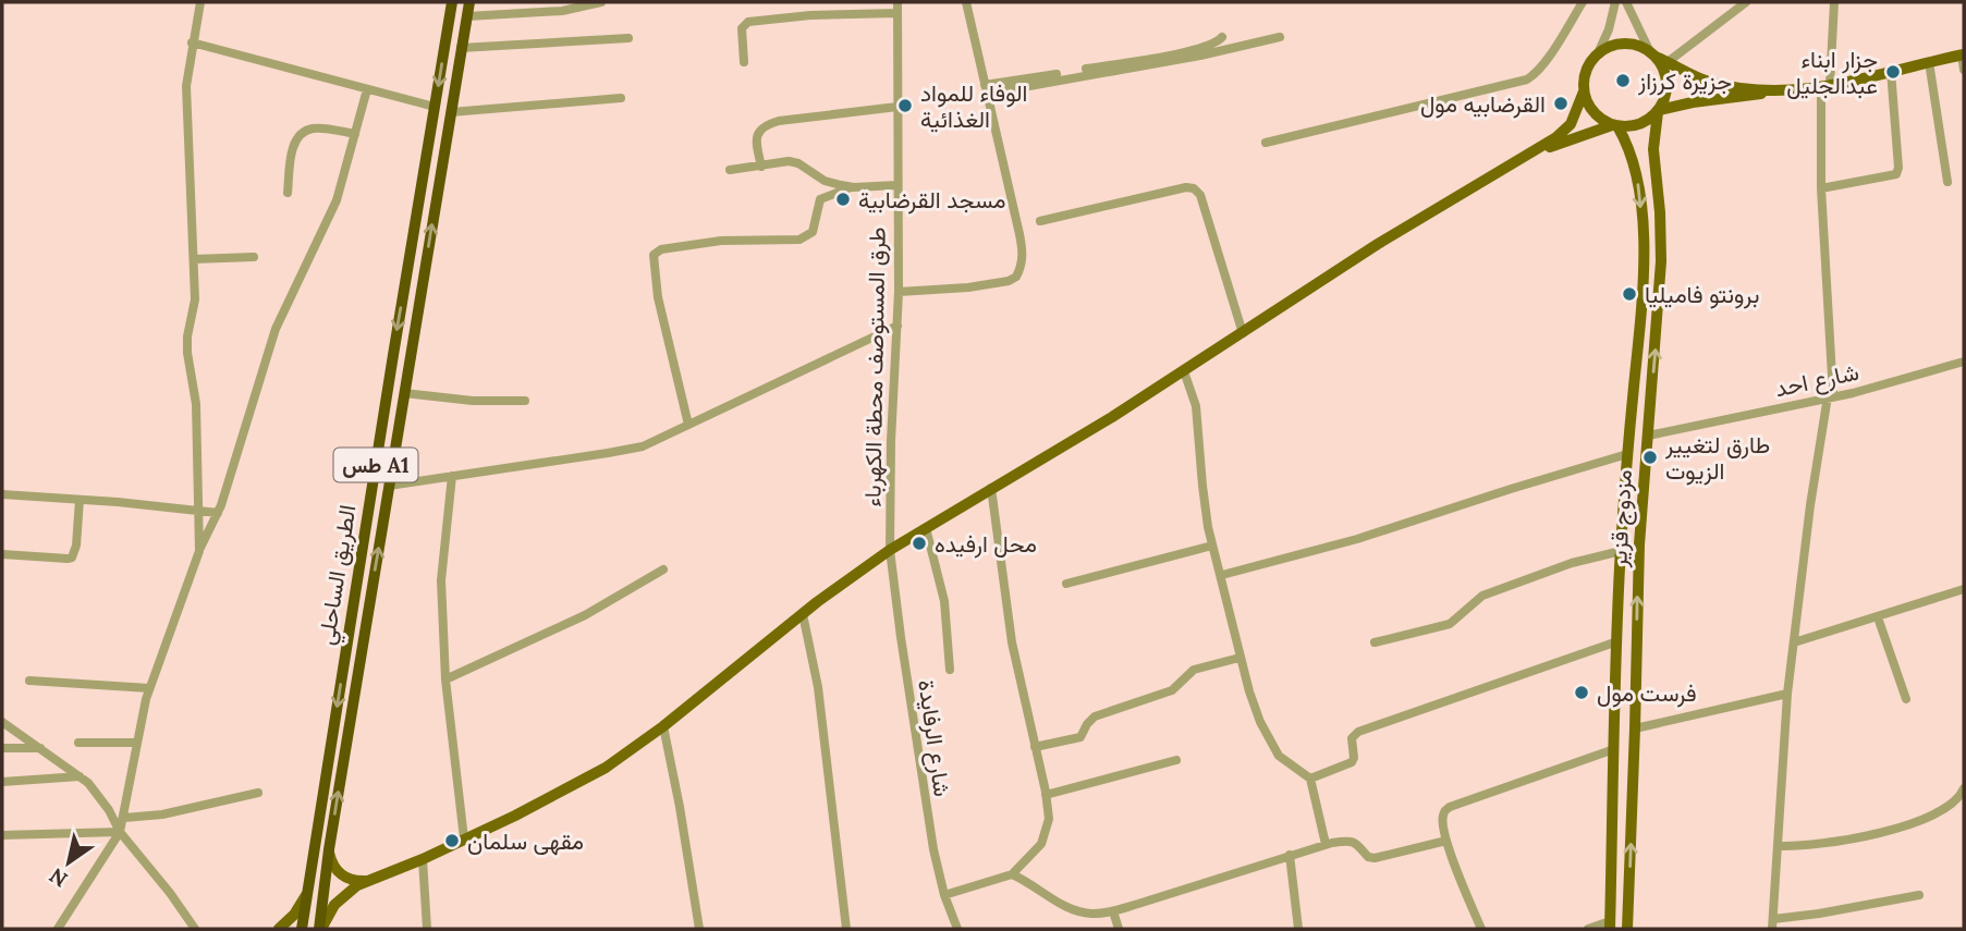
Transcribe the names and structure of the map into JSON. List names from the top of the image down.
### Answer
{
  "streets": {
    "highway": ["طس A1", "الطريق الساحلي"],
    "main road": ["مزدوج قزير"],
    "street": ["طرق المستوصف محطة الكهرباء", "شارع احد", "شارع الرفايدة"]
  },
  "crossings": [
    ["طرق المستوصف محطة الكهرباء", "شارع الرفايدة"],
    ["شارع احد", "مزدوج قزير"]
  ],
  "places": [
    "جزار ابناء عبدالجليل",
    "جزيرة كرزاز",
    "القرضابيه مول",
    "الوفاء للمواد الغذائية",
    "مسجد القرضابية",
    "برونتو فاميليا",
    "طارق لتغيير الزيوت",
    "محل ارفيده",
    "فرست مول",
    "مقهى سلمان"
  ],
  "north": "bottom left"
}
